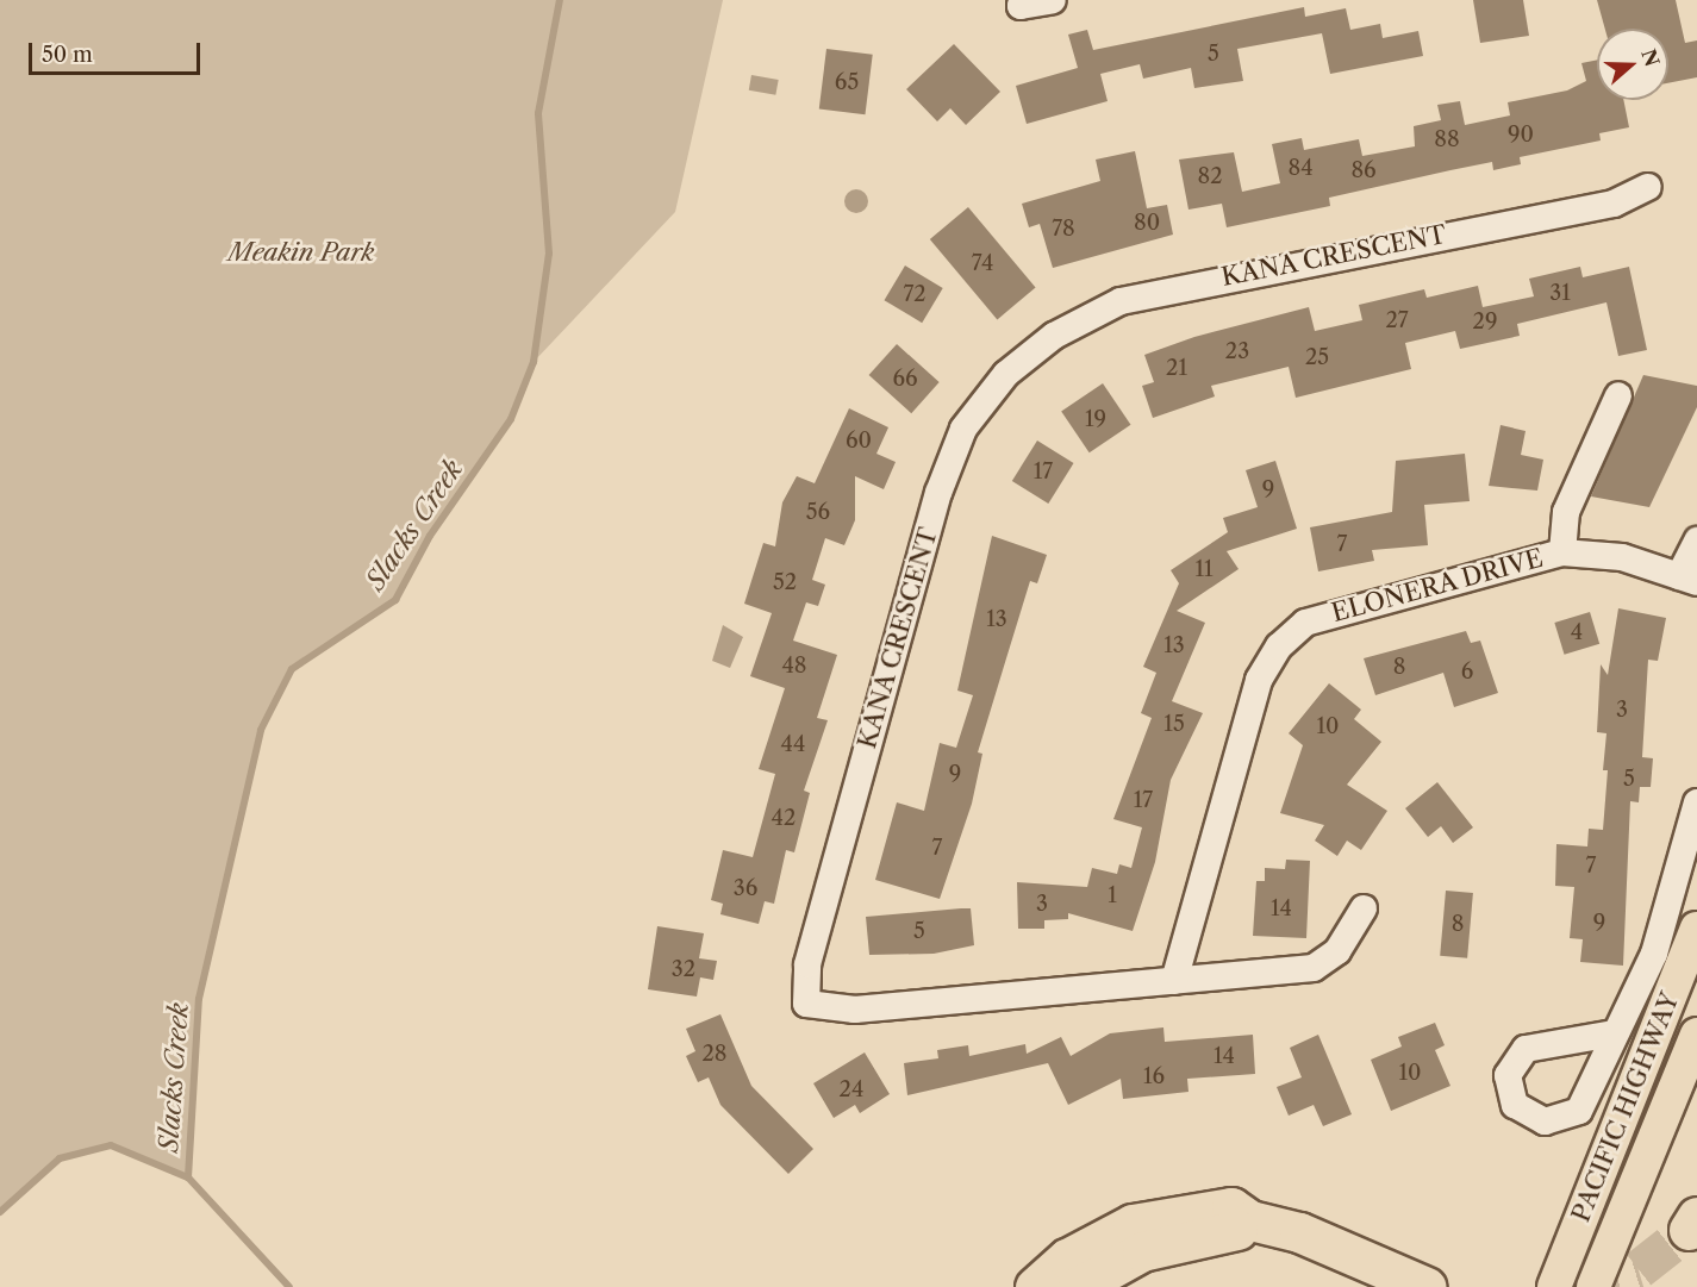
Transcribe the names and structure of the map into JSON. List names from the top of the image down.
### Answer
{
  "streets": {
    "main road": ["PACIFIC HIGHWAY"],
    "street": ["KANA CRESCENT", "ELONERA DRIVE"]
  },
  "crossings": [
    ["KANA CRESCENT", "ELONERA DRIVE"]
  ],
  "water": ["Slacks Creek"],
  "parks": ["Meakin Park"],
  "house_numbers": [
    "5",
    "65",
    "90",
    "88",
    "84",
    "86",
    "82",
    "80",
    "78",
    "74",
    "31",
    "72",
    "27",
    "29",
    "23",
    "25",
    "21",
    "66",
    "19",
    "60",
    "17",
    "9",
    "56",
    "7",
    "11",
    "52",
    "13",
    "4",
    "13",
    "48",
    "8",
    "6",
    "3",
    "15",
    "10",
    "44",
    "9",
    "5",
    "17",
    "42",
    "7",
    "7",
    "36",
    "1",
    "3",
    "14",
    "9",
    "8",
    "5",
    "32",
    "28",
    "14",
    "10",
    "16",
    "24"
  ],
  "scale_bar": "50 m",
  "north": "right"
}
